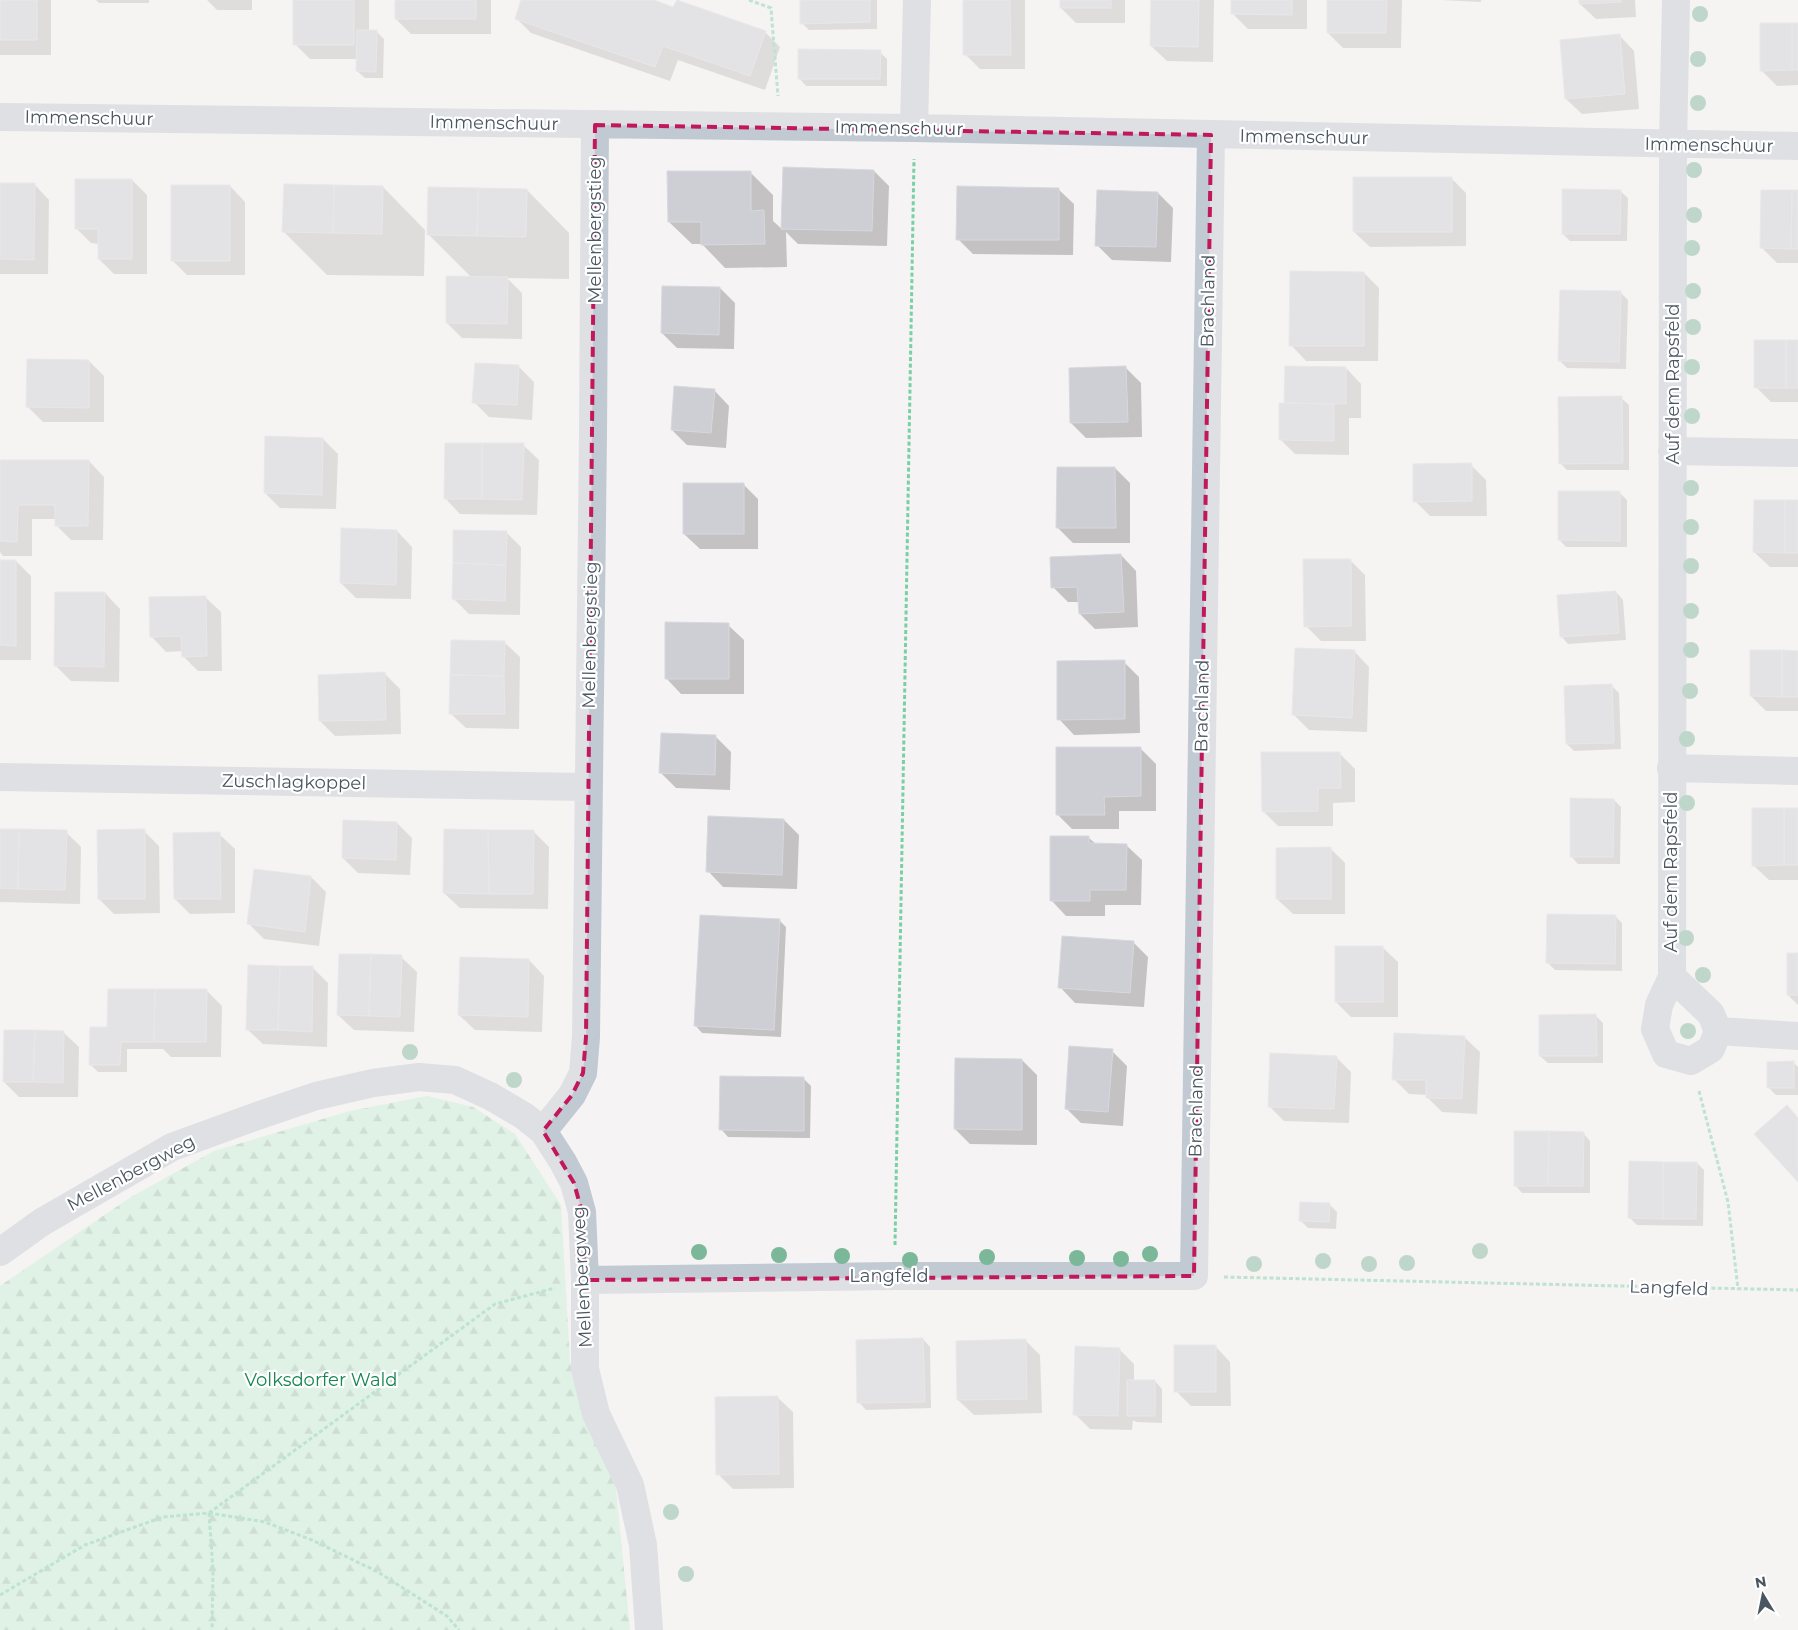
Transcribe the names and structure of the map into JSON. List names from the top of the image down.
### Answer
{
  "streets": {
    "street": [
      "Immenschuur",
      "Mellenbergstieg",
      "Brachland",
      "Auf dem Rapsfeld",
      "Zuschlagkoppel",
      "Mellenbergweg",
      "Langfeld"
    ]
  },
  "crossings": [
    ["Immenschuur", "Mellenbergstieg"],
    ["Immenschuur", "Brachland"],
    ["Immenschuur", "Auf dem Rapsfeld"],
    ["Mellenbergstieg", "Zuschlagkoppel"],
    ["Mellenbergstieg", "Mellenbergweg"],
    ["Brachland", "Langfeld"],
    ["Mellenbergweg", "Langfeld"]
  ],
  "parks": ["Volksdorfer Wald"],
  "north": "top"
}
